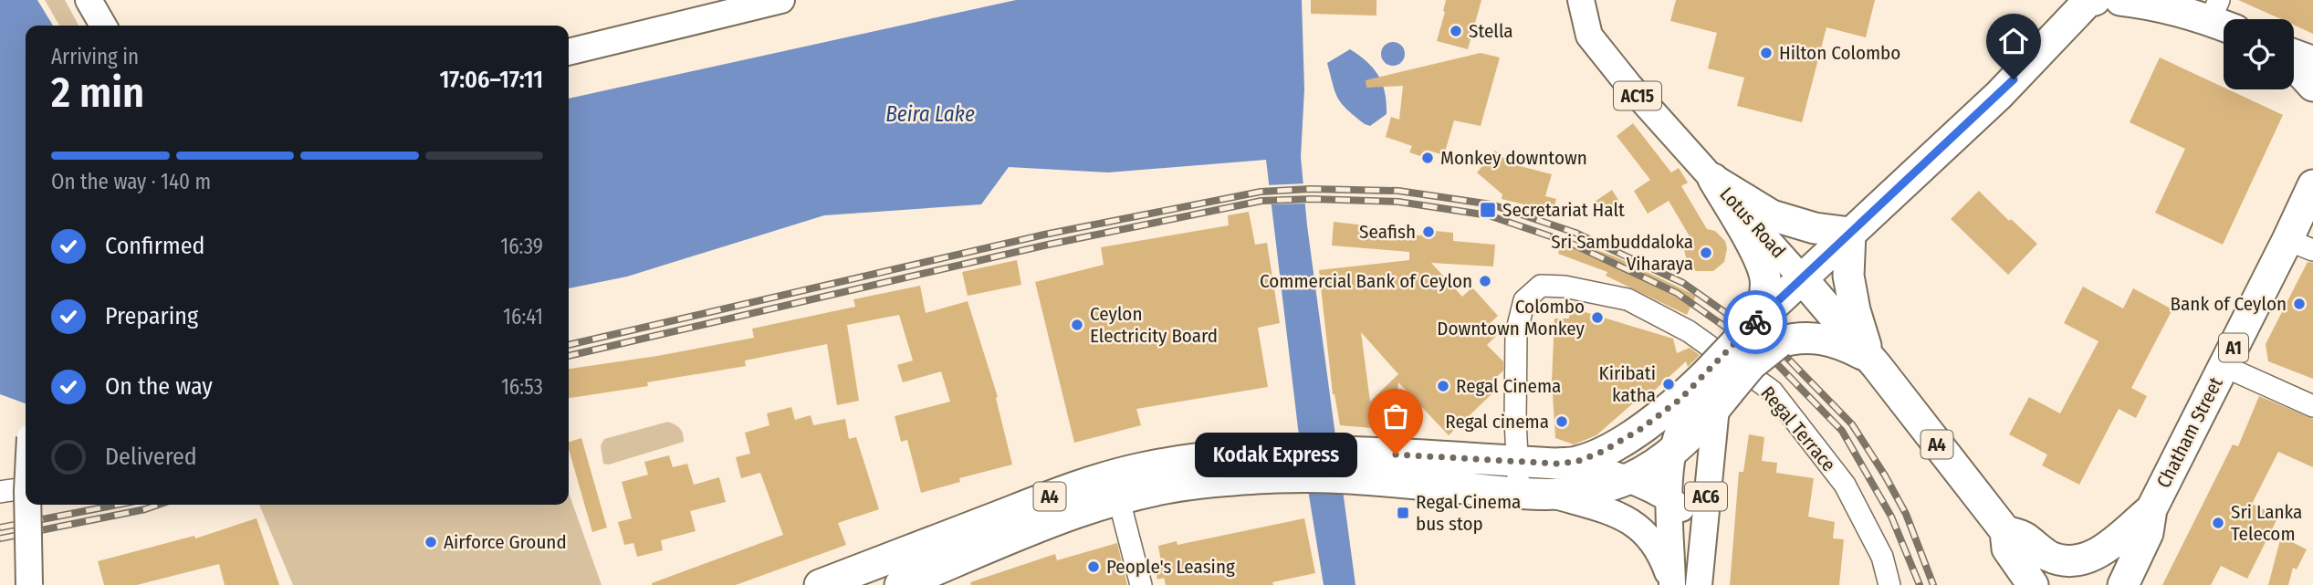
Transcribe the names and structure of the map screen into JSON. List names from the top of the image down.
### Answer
{
  "streets": {
    "highway": [
      "Lotus Road",
      "A1",
      "Chatham Street",
      "A4"
    ],
    "main road": ["AC15", "AC6"],
    "street": ["Regal Terrace"]
  },
  "crossings": [
    ["Lotus Road", "Chatham Street"],
    ["Regal Terrace", "A4"]
  ],
  "water": ["Beira Lake"],
  "places": {
    "other": [
      "Stella",
      "Hilton Colombo",
      "Monkey downtown",
      "Seafish",
      "Sri Sambuddaloka Viharaya",
      "Commercial Bank of Ceylon",
      "Bank of Ceylon",
      "Colombo Downtown Monkey",
      "Ceylon Electricity Board",
      "Kiribati katha",
      "Regal Cinema",
      "Regal cinema",
      "Kodak Express",
      "Sri Lanka Telecom",
      "Airforce Ground",
      "People's Leasing"
    ],
    "transit": ["Secretariat Halt", "Regal Cinema bus stop"]
  },
  "page": {
    "heading": ["2 min", "Arriving in", "17:06–17:11"],
    "bar": "On the way · 140 m",
    "list": [
      ["Confirmed", "16:39"],
      ["Preparing", "16:41"],
      ["On the way", "16:53"],
      "Delivered"
    ],
    "bubble": "Kodak Express"
  }
}
